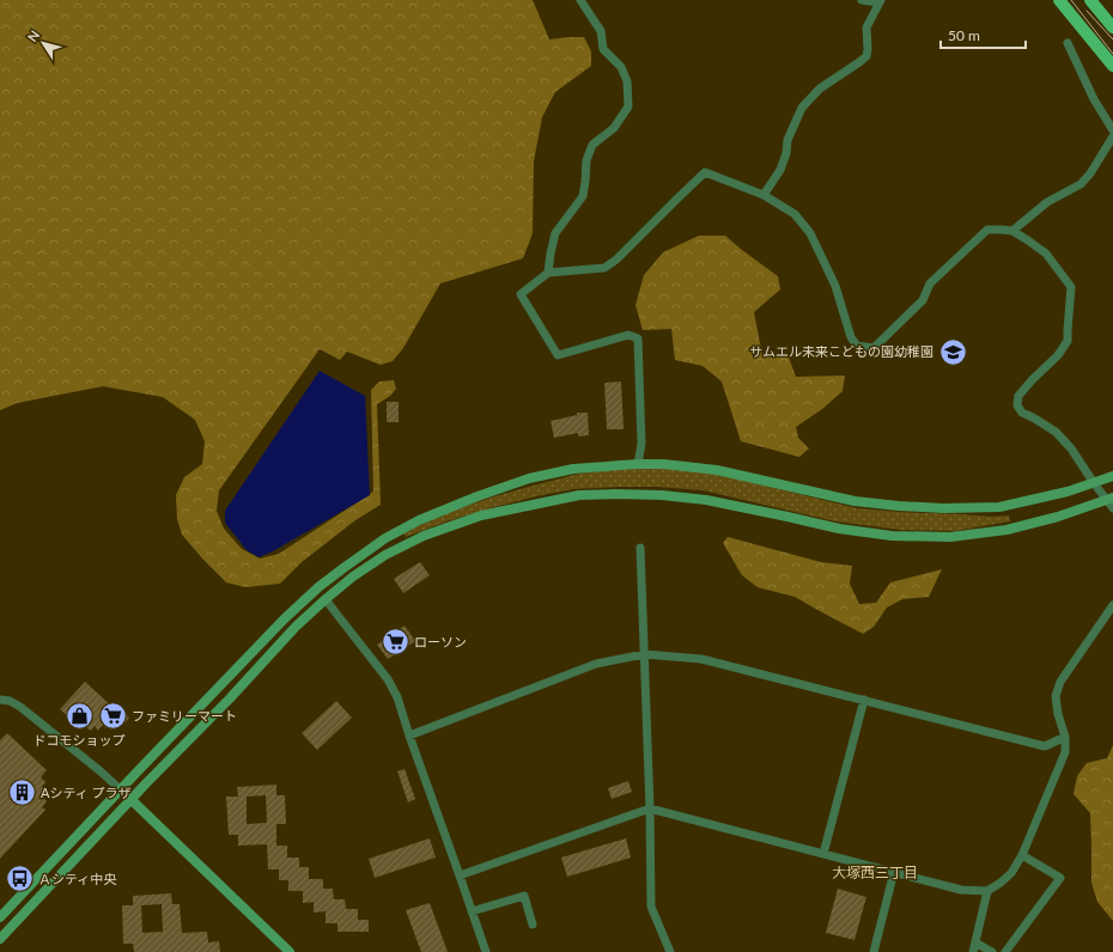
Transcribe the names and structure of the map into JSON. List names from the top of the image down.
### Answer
{
  "districts": ["大塚西三丁目"],
  "places": {
    "school or university": ["サムエル未来こどもの園幼稚園"],
    "supermarket": ["ローソン", "ファミリーマート"],
    "shop": ["ドコモショップ"],
    "building": ["Aシティ プラザ"],
    "bus stop": ["Ａシティ中央"]
  },
  "scale_bar": "50 m",
  "north": "top left"
}
